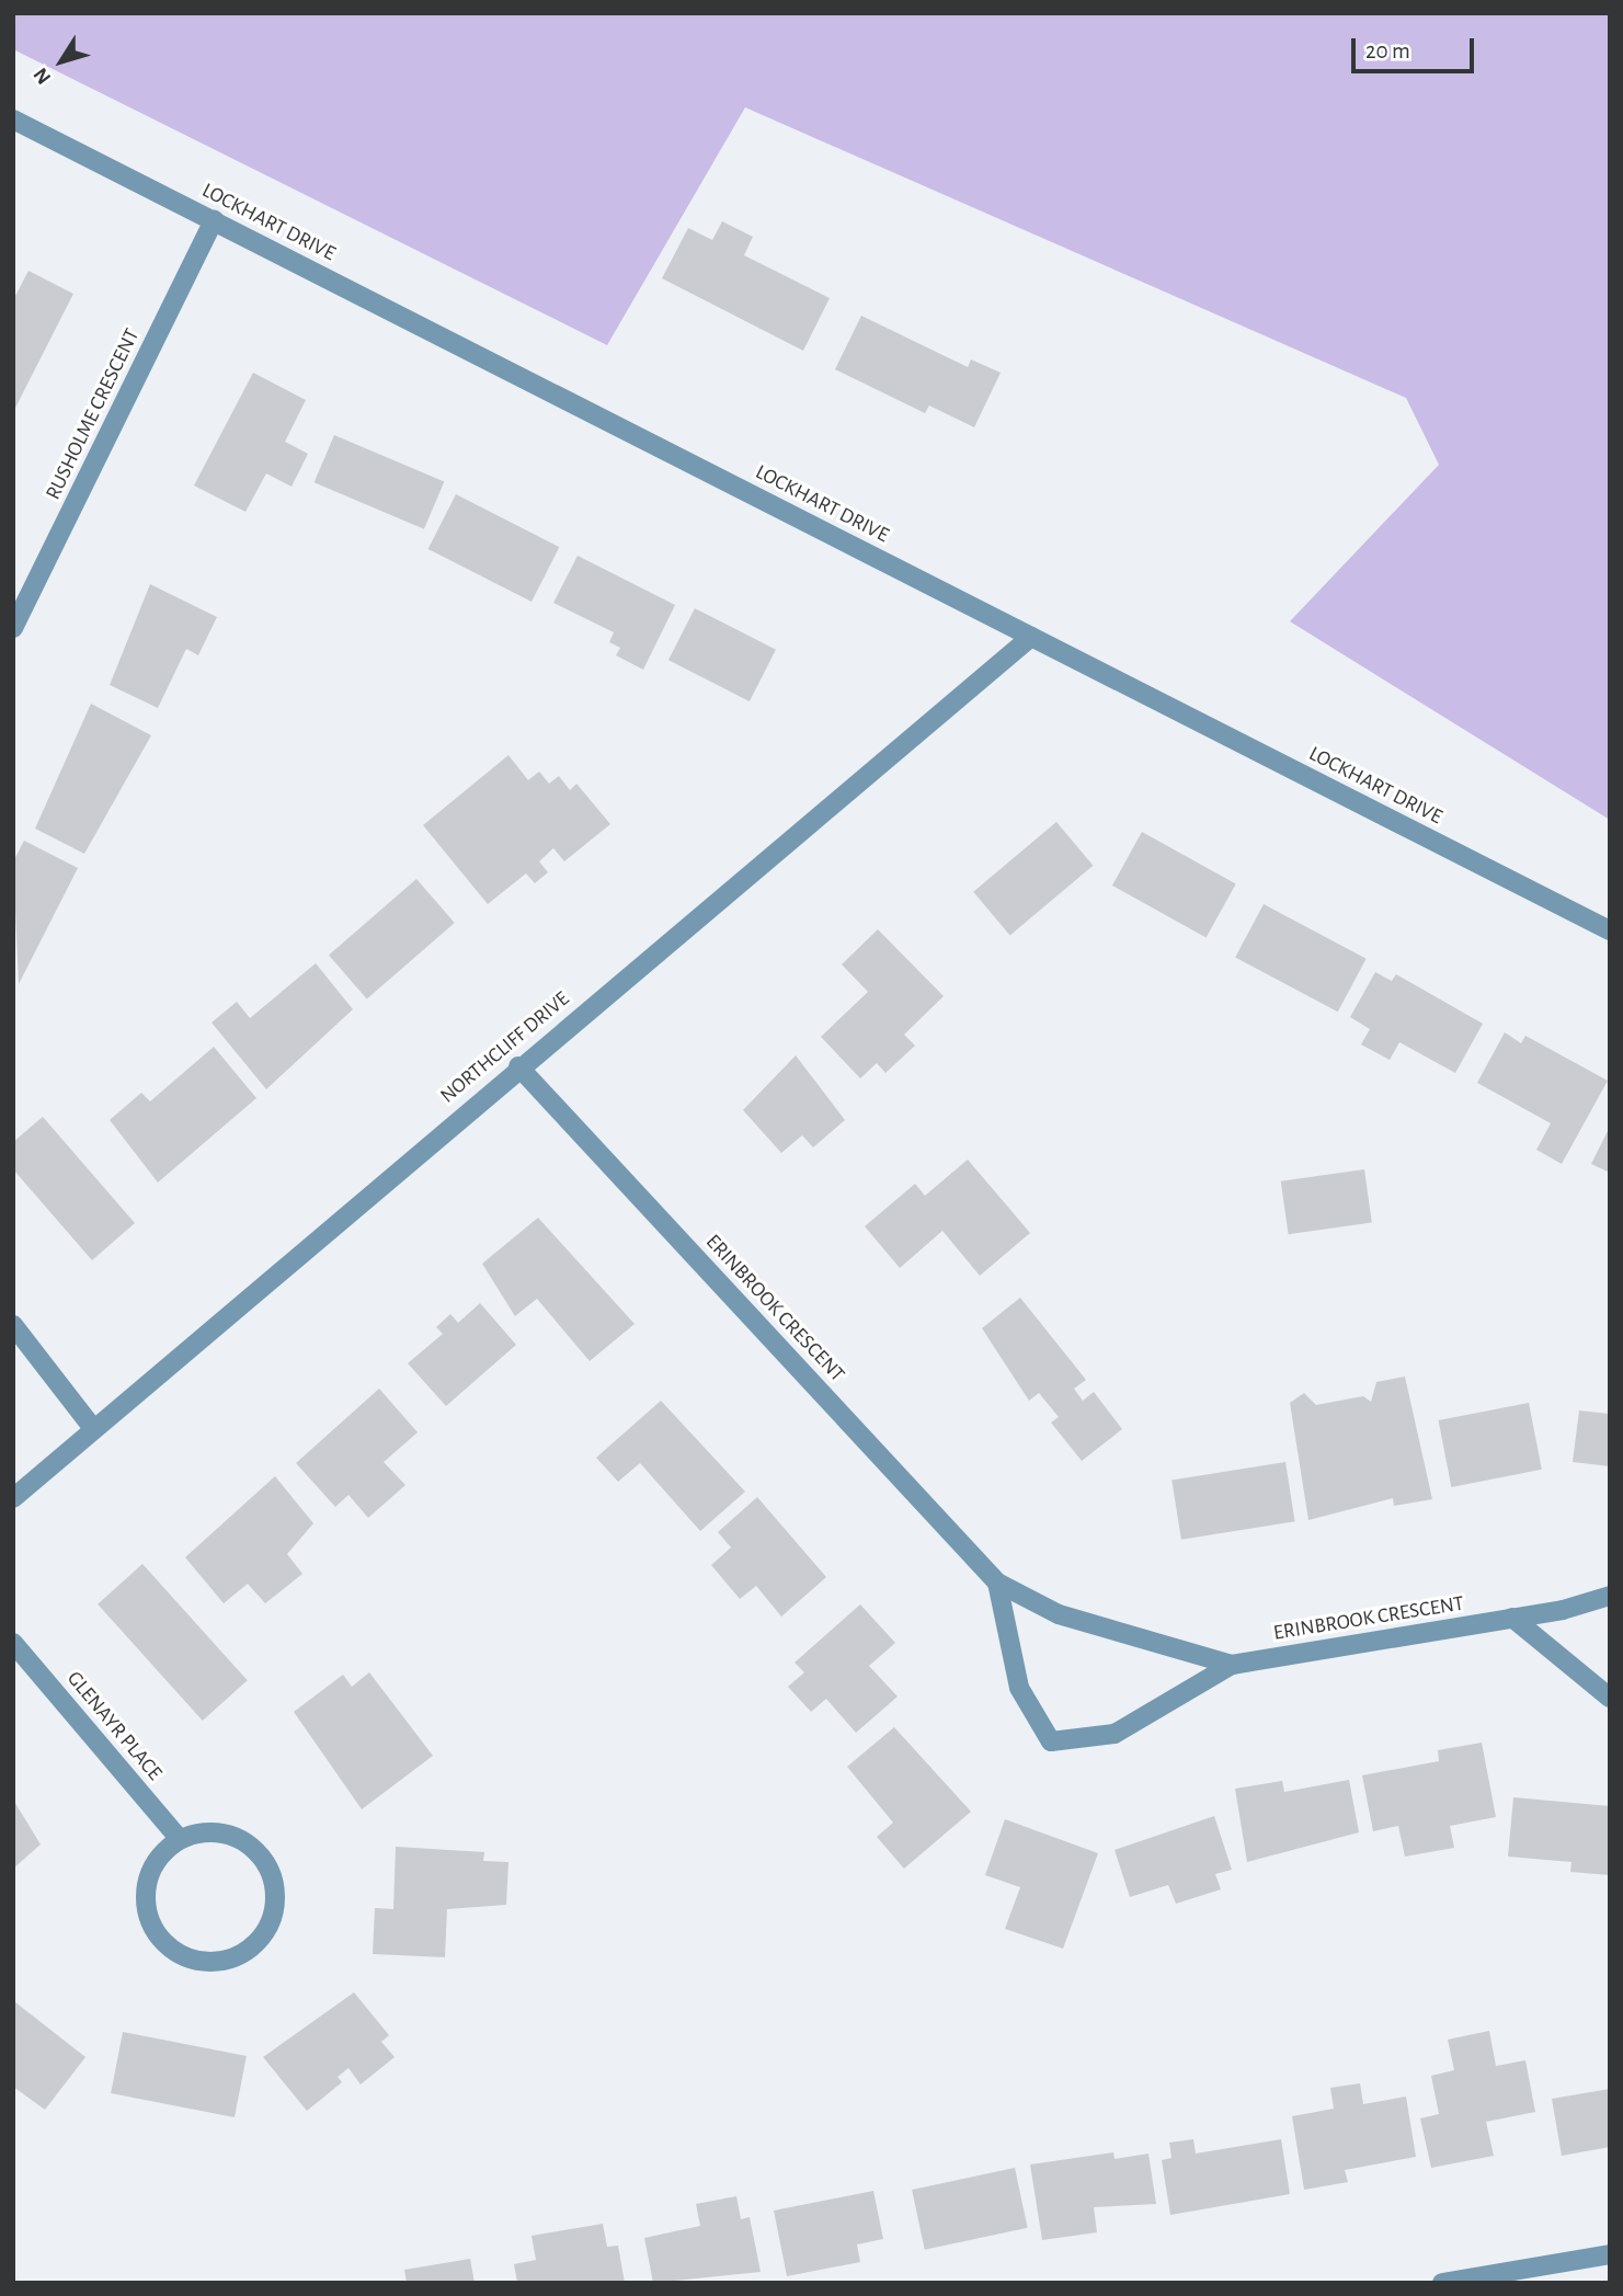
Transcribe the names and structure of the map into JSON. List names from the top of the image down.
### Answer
{
  "streets": {
    "street": [
      "LOCKHART DRIVE",
      "RUSHOLME CRESCENT",
      "NORTHCLIFF DRIVE",
      "ERINBROOK CRESCENT",
      "GLENAYR PLACE"
    ]
  },
  "crossings": [
    ["LOCKHART DRIVE", "RUSHOLME CRESCENT"],
    ["LOCKHART DRIVE", "NORTHCLIFF DRIVE"],
    ["NORTHCLIFF DRIVE", "ERINBROOK CRESCENT"]
  ],
  "scale_bar": "20 m",
  "north": "bottom left"
}
